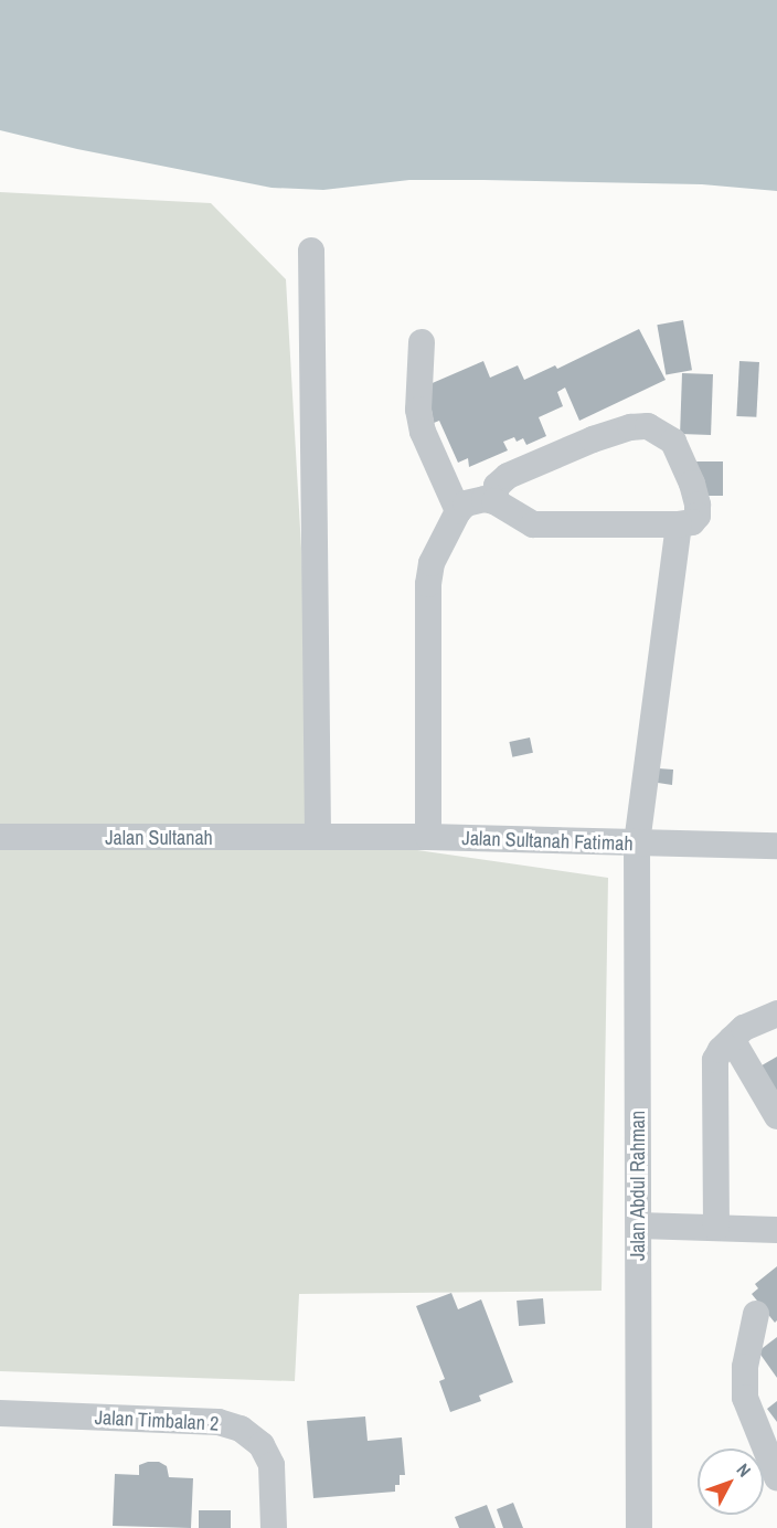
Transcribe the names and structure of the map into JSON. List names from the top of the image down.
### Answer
{
  "streets": {
    "street": [
      "Jalan Sultanah",
      "Jalan Sultanah Fatimah",
      "Jalan Abdul Rahman",
      "Jalan Timbalan 2"
    ]
  },
  "crossings": [
    ["Jalan Sultanah", "Jalan Sultanah Fatimah"],
    ["Jalan Sultanah Fatimah", "Jalan Abdul Rahman"]
  ],
  "north": "top right"
}
